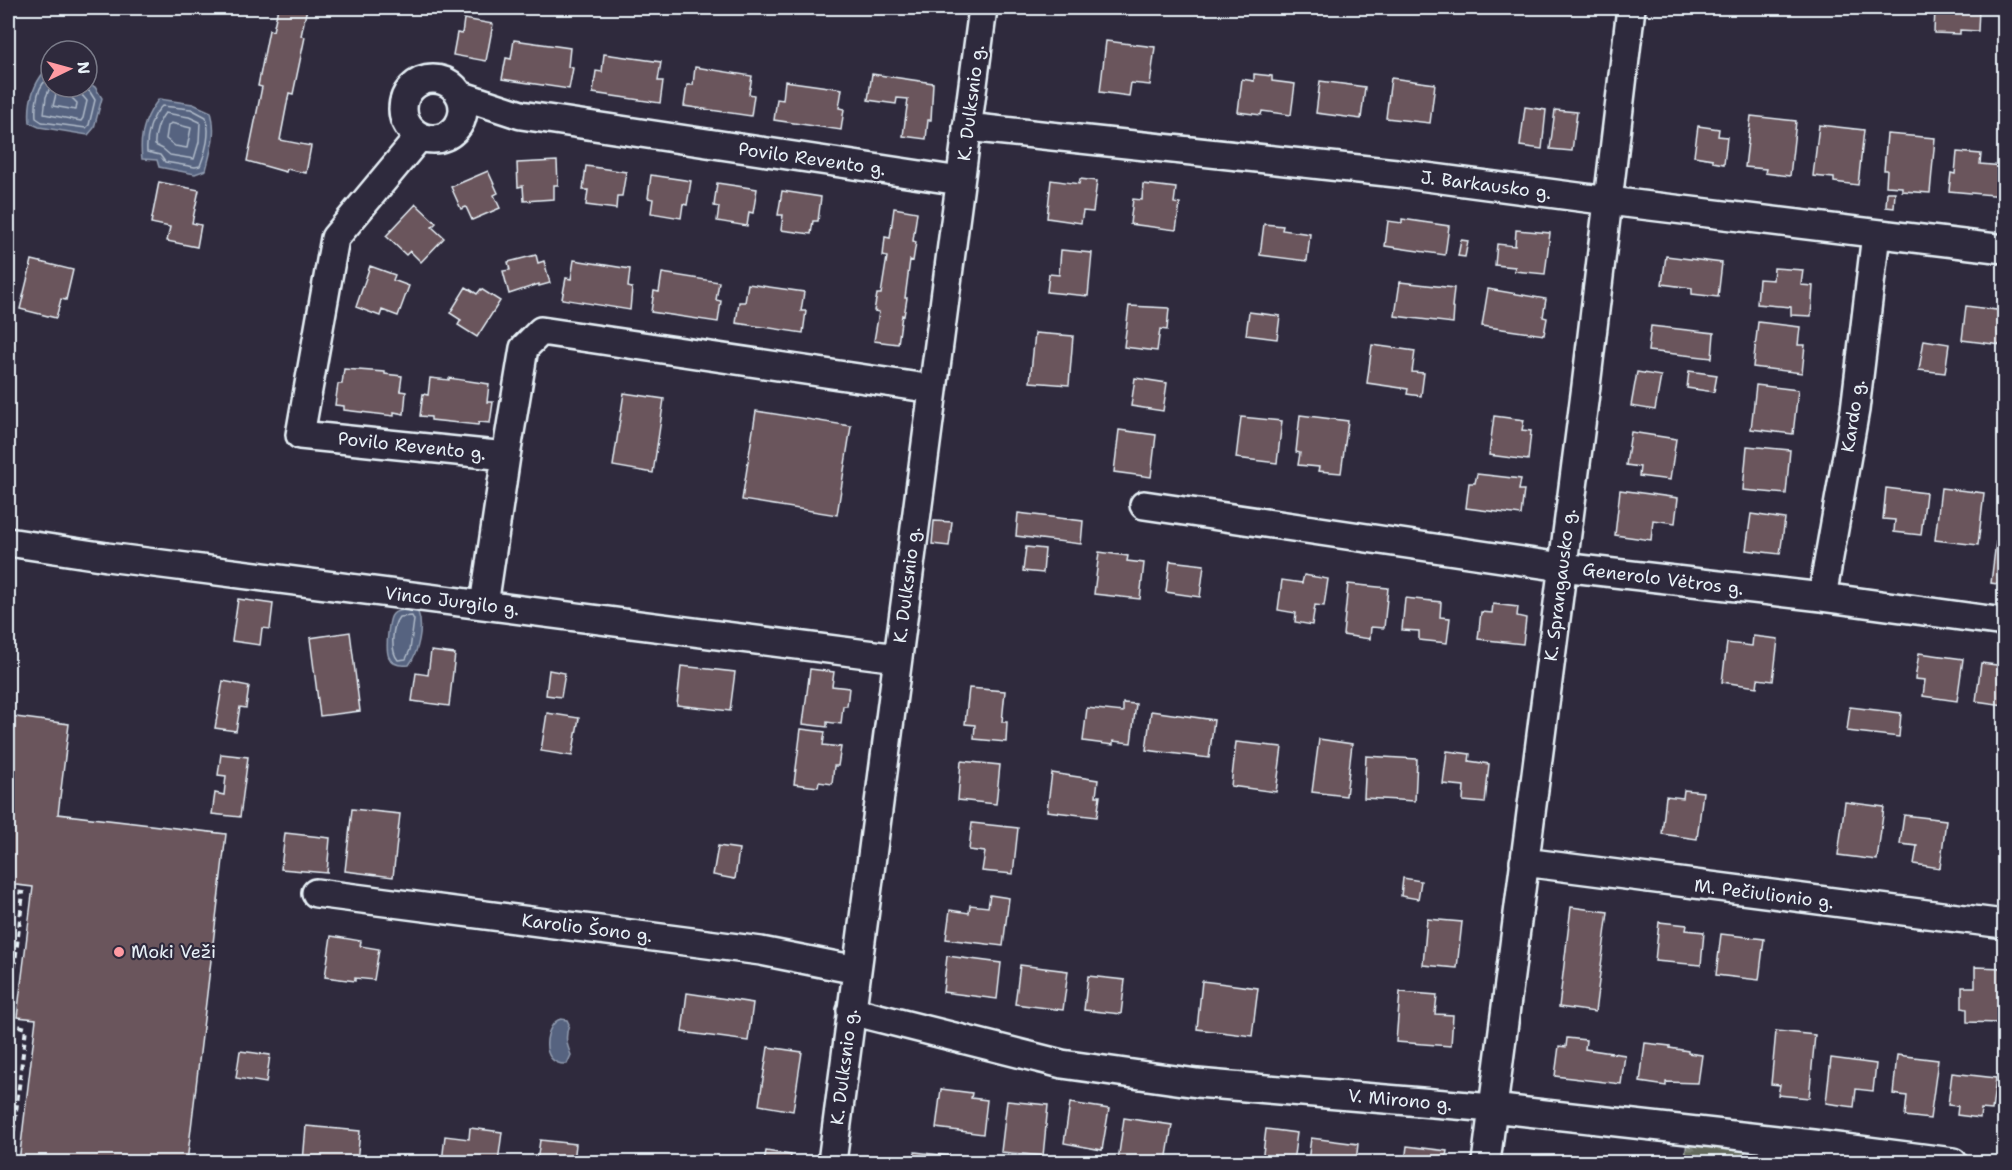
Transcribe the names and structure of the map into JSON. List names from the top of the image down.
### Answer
{
  "streets": {
    "street": [
      "K. Dulksnio g.",
      "Povilo Revento g.",
      "J. Barkausko g.",
      "Kardo g.",
      "Generolo Vėtros g.",
      "K. Sprangausko g.",
      "Vinco Jurgilo g.",
      "M. Pečiulionio g.",
      "Karolio Šono g.",
      "V. Mirono g."
    ]
  },
  "crossings": [
    ["K. Dulksnio g.", "Povilo Revento g."],
    ["K. Dulksnio g.", "J. Barkausko g."],
    ["K. Dulksnio g.", "Vinco Jurgilo g."],
    ["K. Dulksnio g.", "Karolio Šono g."],
    ["K. Dulksnio g.", "V. Mirono g."],
    ["J. Barkausko g.", "Kardo g."],
    ["J. Barkausko g.", "K. Sprangausko g."],
    ["Kardo g.", "Generolo Vėtros g."],
    ["Generolo Vėtros g.", "K. Sprangausko g."],
    ["K. Sprangausko g.", "M. Pečiulionio g."],
    ["K. Sprangausko g.", "V. Mirono g."]
  ],
  "places": ["Moki Veži"],
  "north": "right"
}
